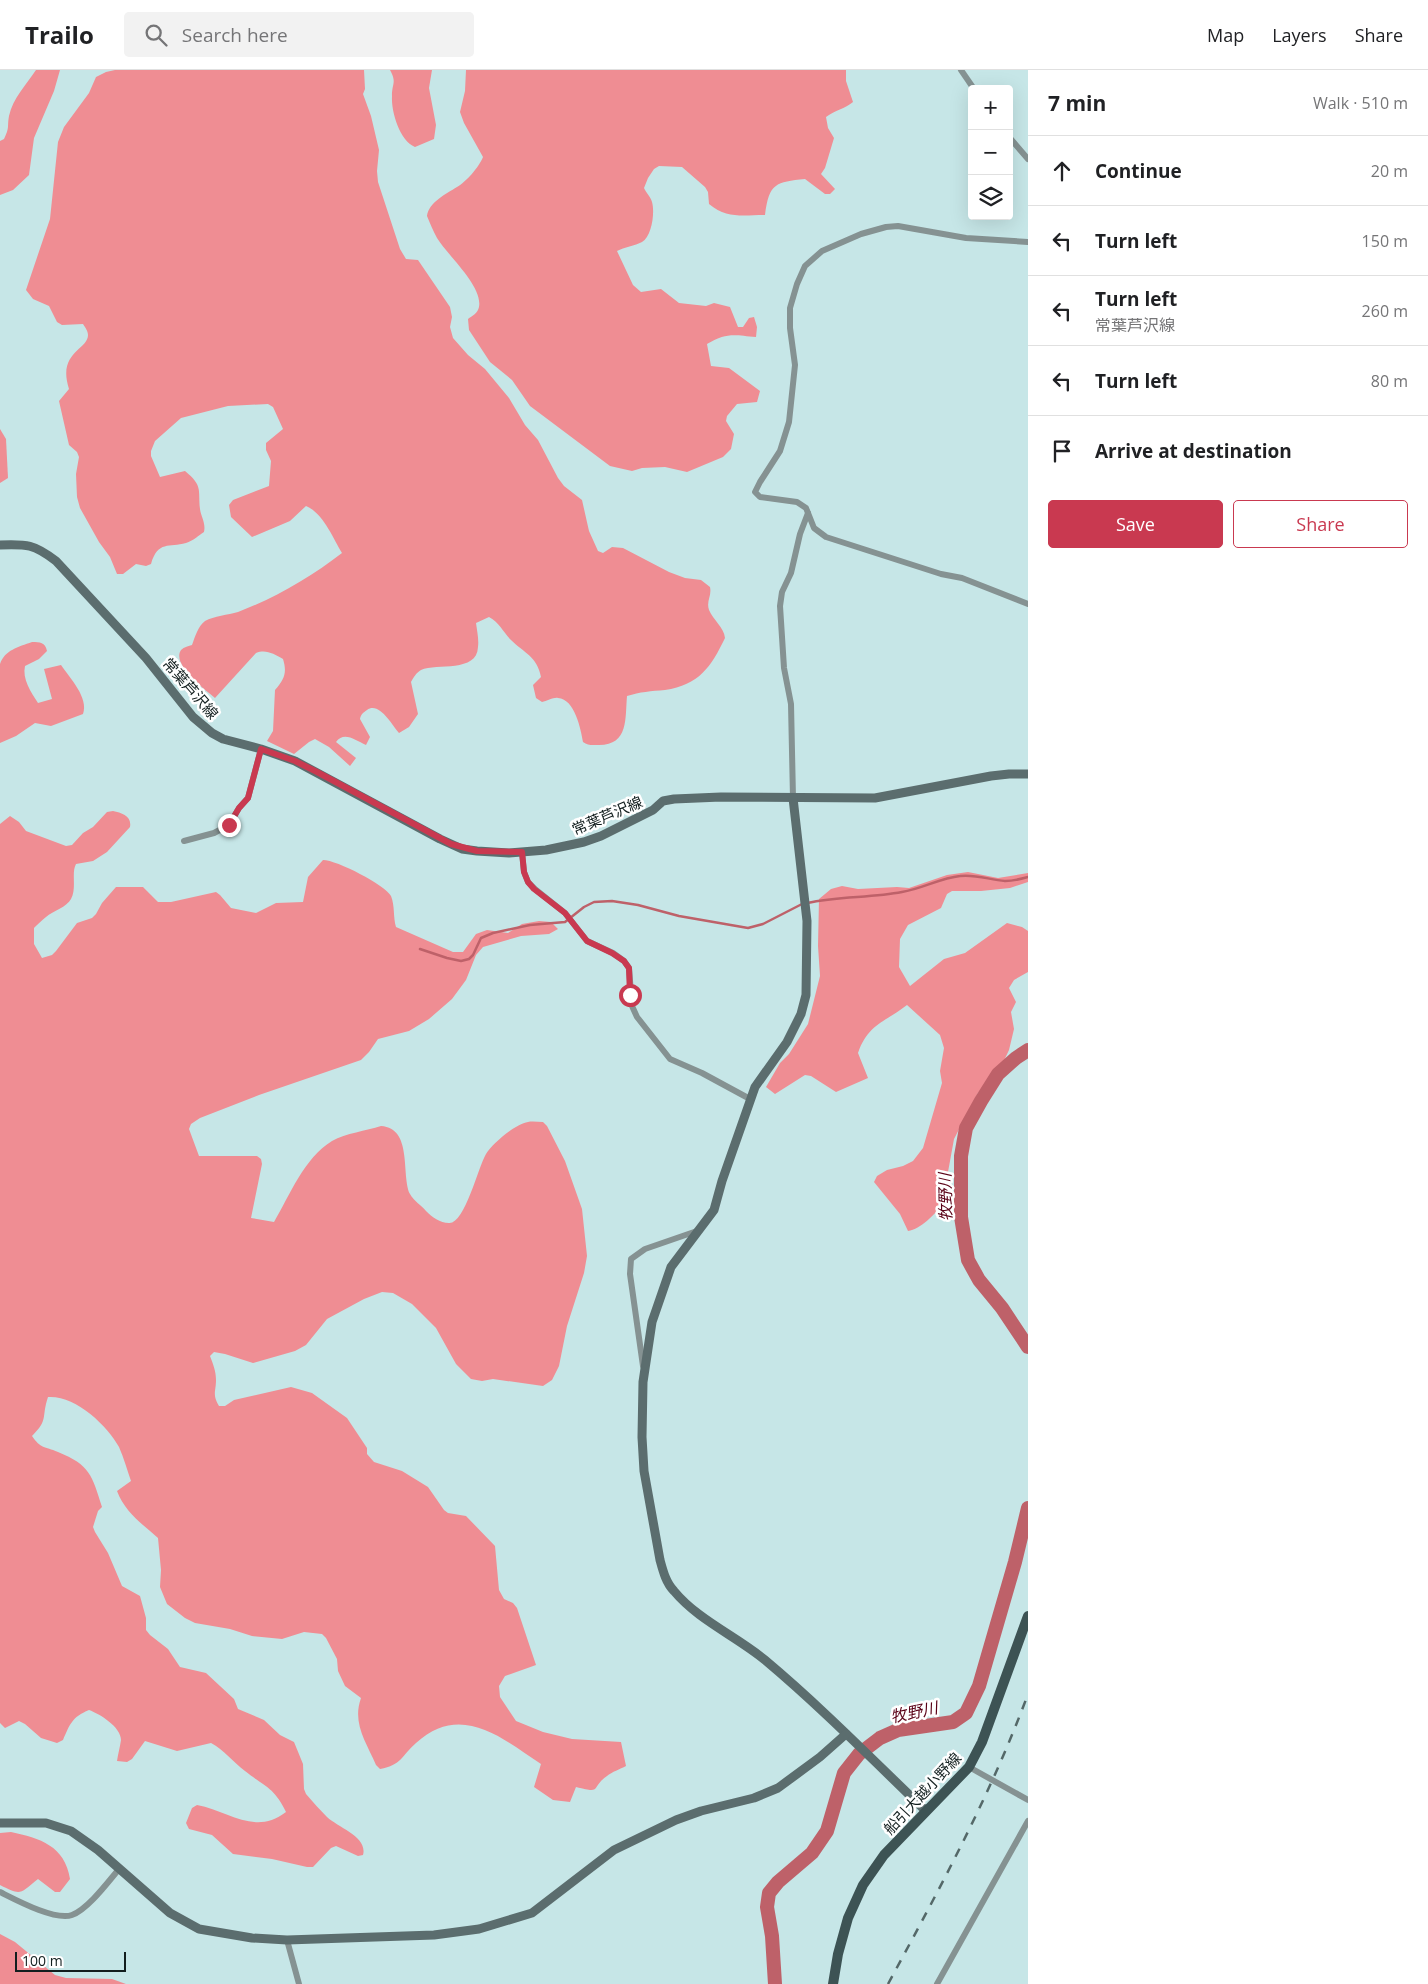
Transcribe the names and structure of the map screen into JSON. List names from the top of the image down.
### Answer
{
  "streets": {
    "main road": ["船引大越小野線"],
    "street": ["常葉芦沢線"]
  },
  "water": ["牧野川"],
  "scale_bar": "100 m",
  "page": {
    "header": "Trailo",
    "search": "Search here",
    "nav": ["Map", "Layers", "Share"],
    "heading": ["7 min", "Walk · 510 m"],
    "map_buttons": ["+", "−"],
    "list": [
      ["Continue", "20 m"],
      ["Turn left", "150 m"],
      ["Turn left", "常葉芦沢線", "260 m"],
      ["Turn left", "80 m"],
      "Arrive at destination"
    ],
    "buttons": ["Save", "Share"],
    "scale": "100 m"
  }
}
